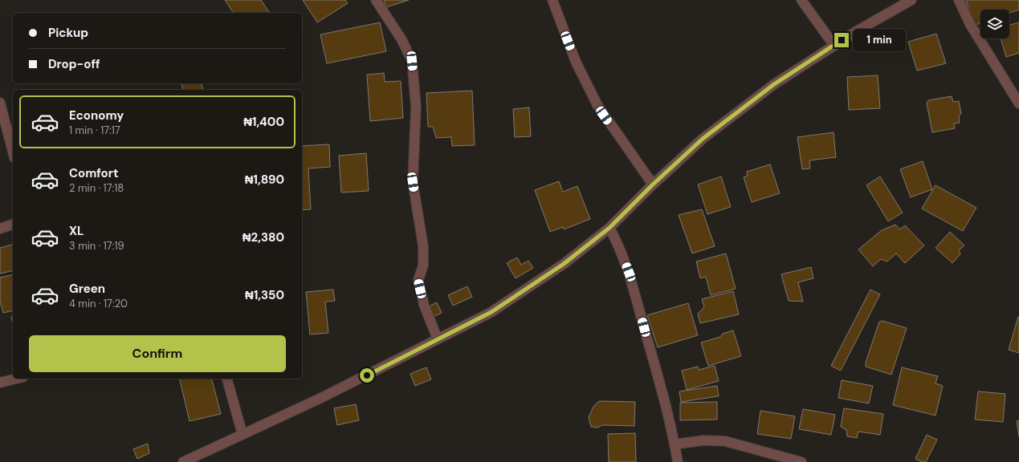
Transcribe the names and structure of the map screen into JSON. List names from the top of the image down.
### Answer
{
  "page": {
    "banner": ["Pickup", "Drop-off"],
    "bubble": "1 min",
    "list": [
      {
        "name": "Economy",
        "note": "1 min · 17:17",
        "value": "₦1,400"
      },
      {
        "name": "Comfort",
        "note": "2 min · 17:18",
        "value": "₦1,890"
      },
      {
        "name": "XL",
        "note": "3 min · 17:19",
        "value": "₦2,380"
      },
      {
        "name": "Green",
        "note": "4 min · 17:20",
        "value": "₦1,350"
      }
    ],
    "buttons": "Confirm"
  }
}
